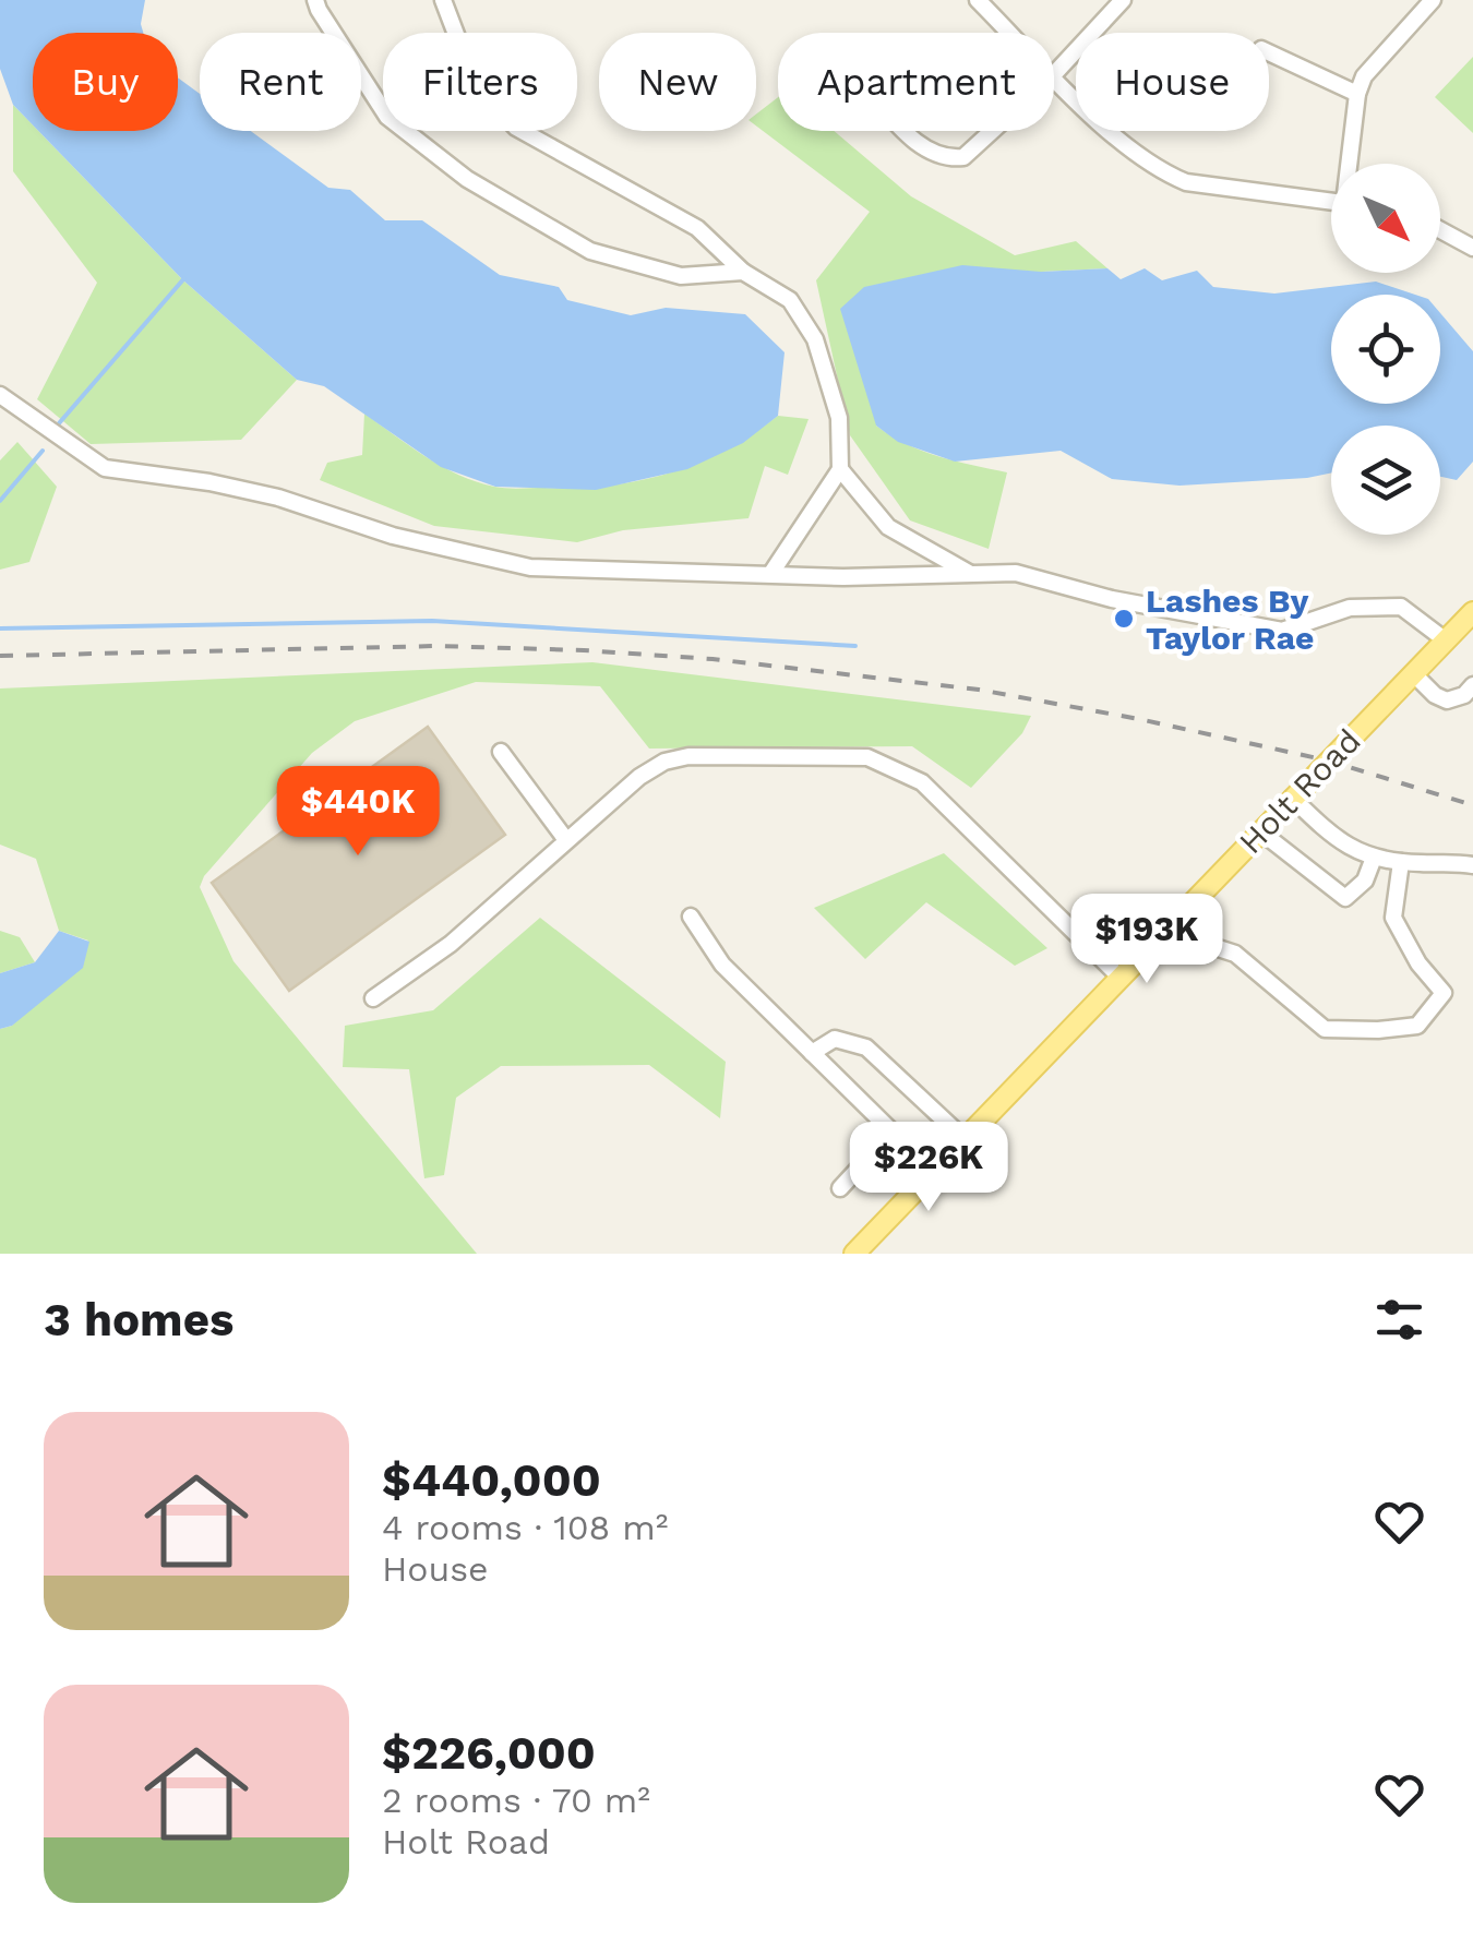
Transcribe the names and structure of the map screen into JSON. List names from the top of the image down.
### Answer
{
  "streets": {
    "main road": ["Holt Road"]
  },
  "places": ["Lashes By Taylor Rae"],
  "north": "bottom right",
  "page": {
    "chip": [
      "Buy",
      "Rent",
      "Filters",
      "New",
      "Apartment",
      "House"
    ],
    "price": ["$440K", "$193K", "$226K"],
    "heading": "3 homes",
    "list": [
      {
        "name": "$440,000",
        "note": "4 rooms · 108 m² · House"
      },
      {
        "name": "$226,000",
        "note": "2 rooms · 70 m² · Holt Road"
      }
    ]
  }
}
